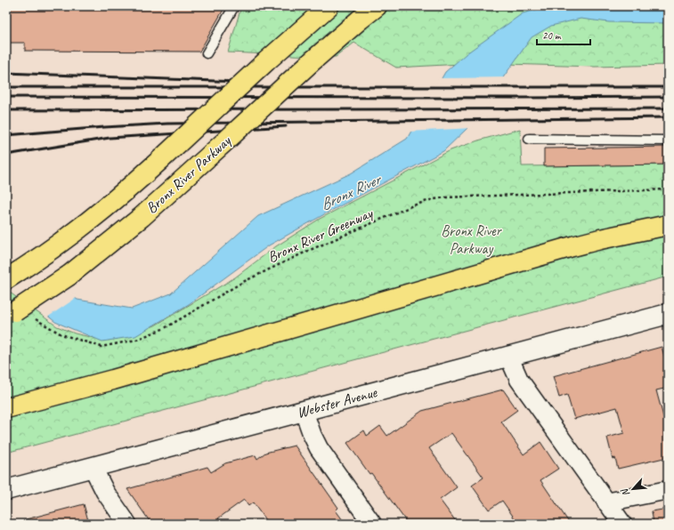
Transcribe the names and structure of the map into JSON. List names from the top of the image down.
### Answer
{
  "streets": {
    "highway": ["Bronx River Parkway"],
    "main road": ["Webster Avenue"],
    "path": ["Bronx River Greenway"]
  },
  "crossings": [
    ["Bronx River Parkway", "Bronx River Greenway"]
  ],
  "water": ["Bronx River"],
  "parks": ["Bronx River Parkway"],
  "scale_bar": "20 m",
  "north": "bottom left"
}
